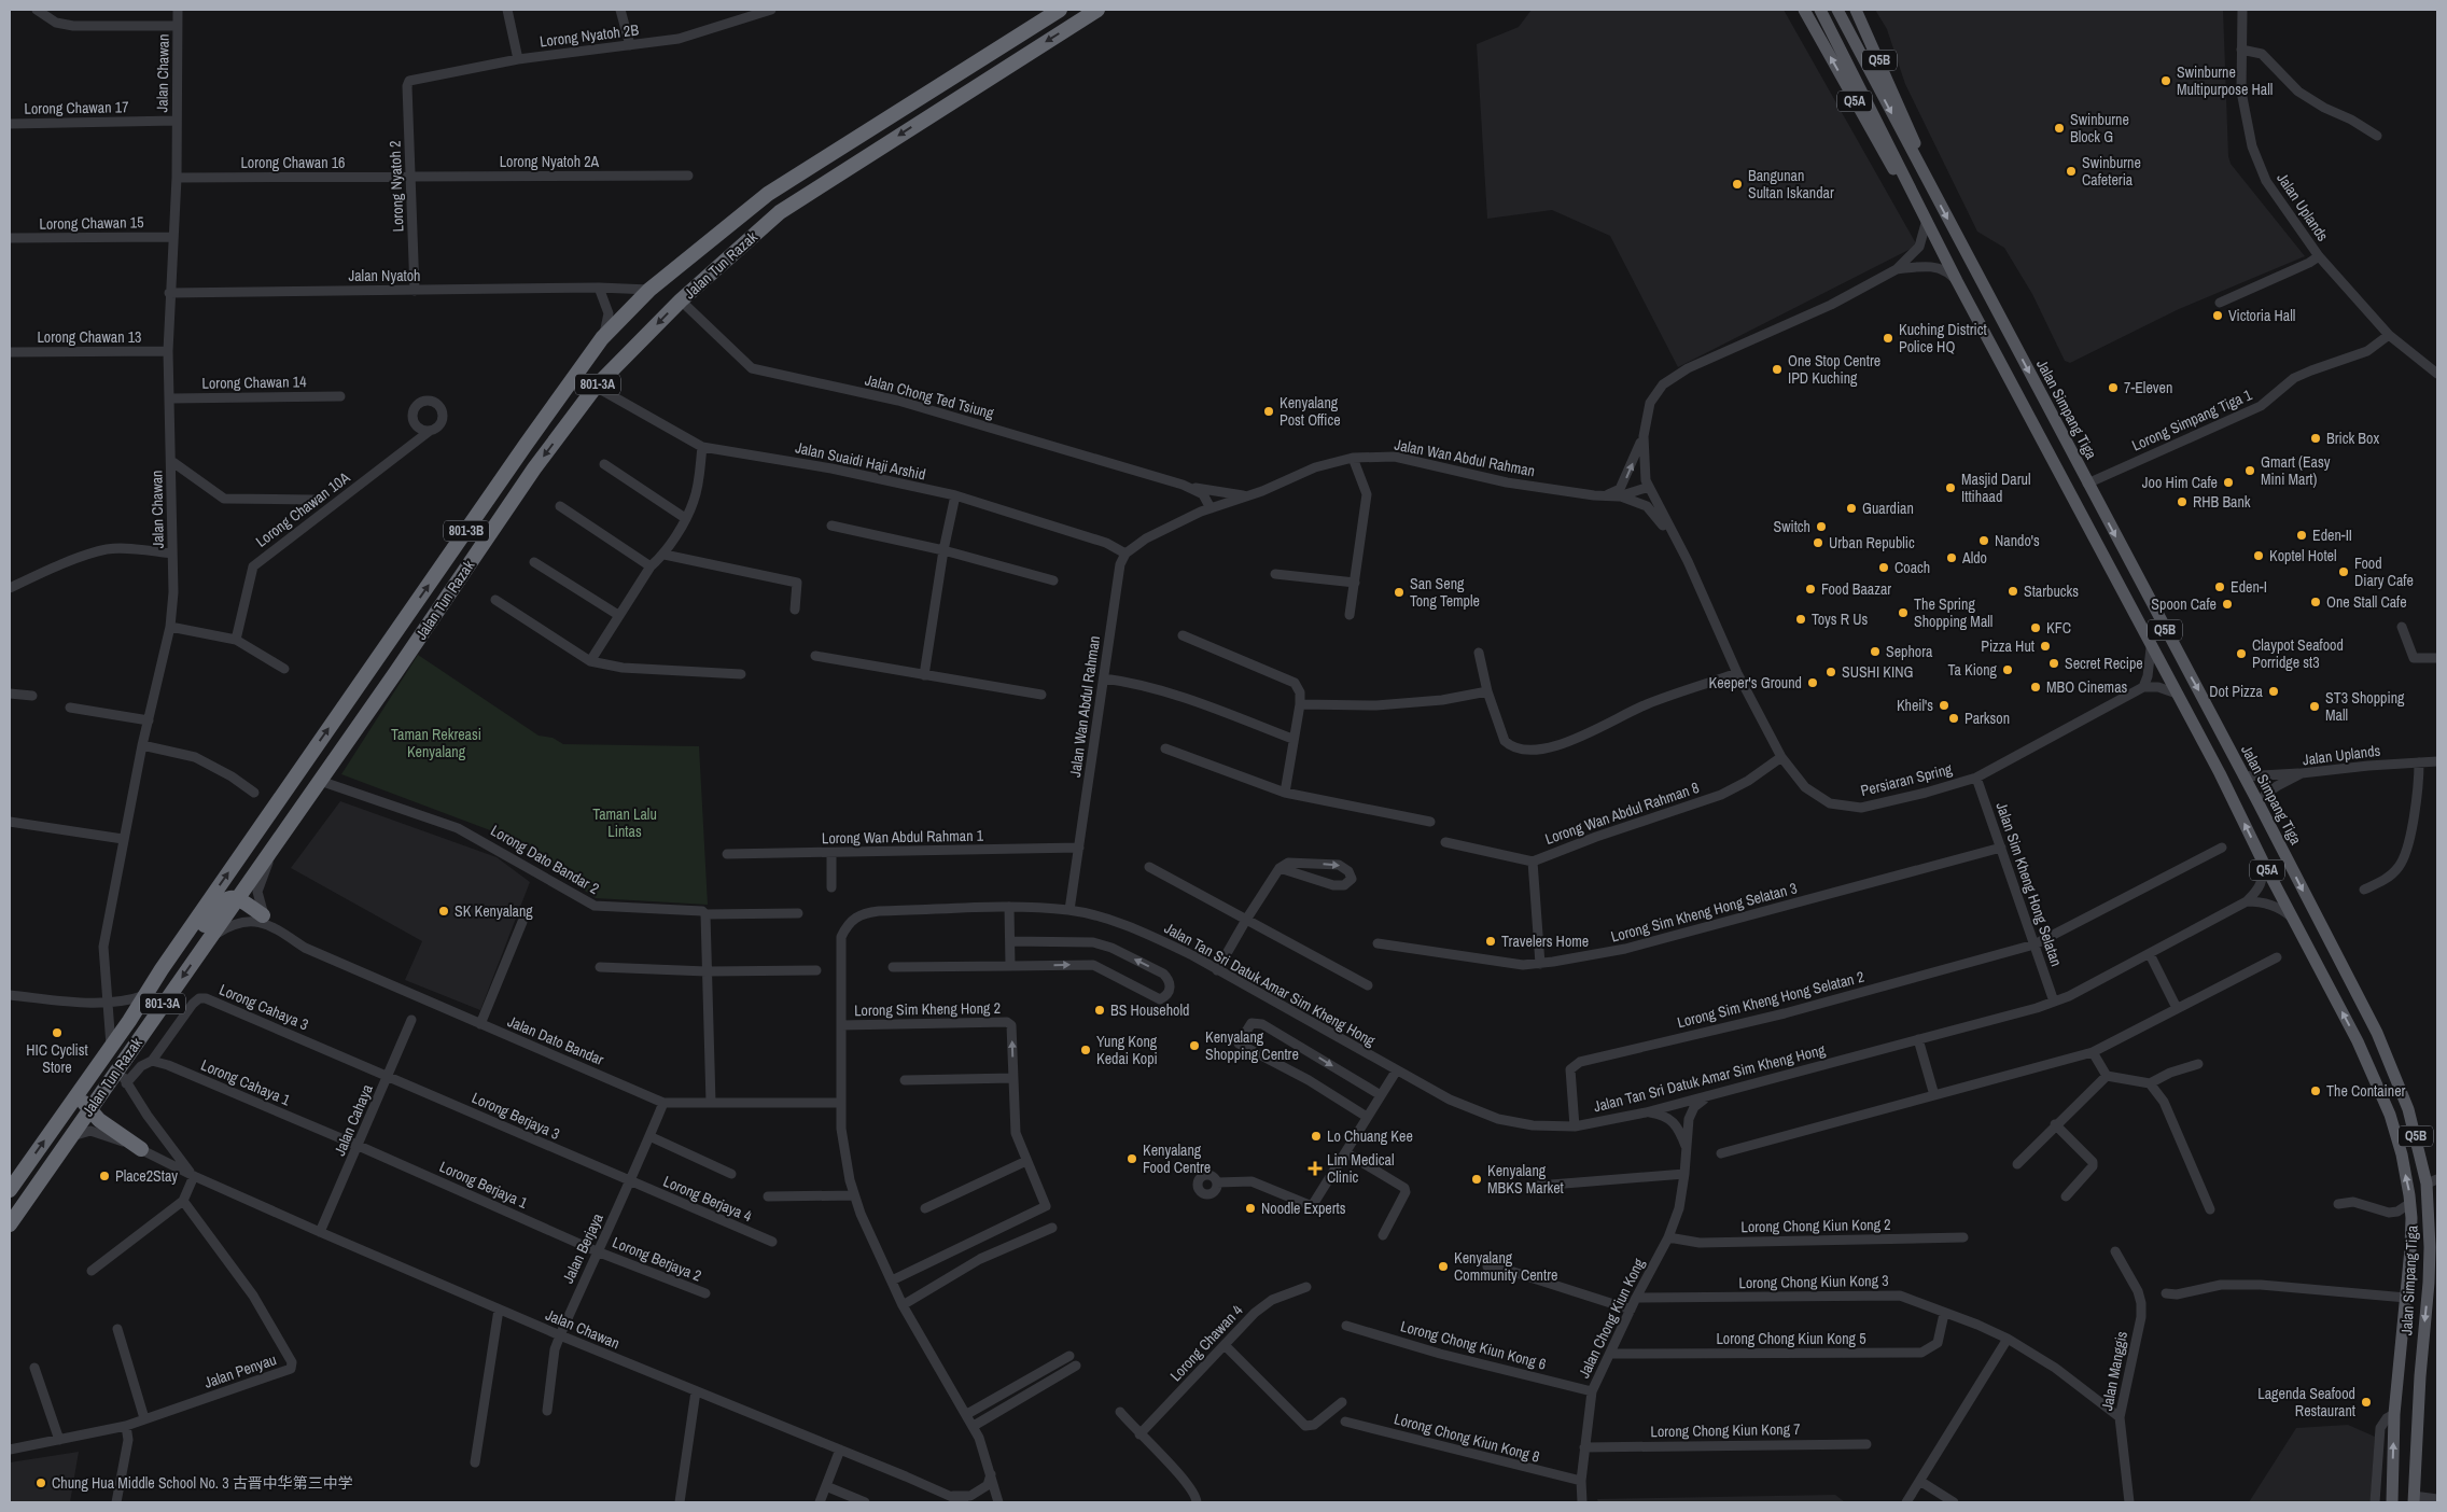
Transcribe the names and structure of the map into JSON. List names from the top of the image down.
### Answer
{
  "streets": {
    "highway": ["Jalan Tun Razak", "801-3A", "801-3B"],
    "main road": ["Q5B", "Q5A", "Jalan Simpang Tiga"],
    "street": [
      "Lorong Nyatoh 2B",
      "Jalan Chawan",
      "Lorong Chawan 17",
      "Lorong Nyatoh 2A",
      "Lorong Chawan 16",
      "Lorong Nyatoh 2",
      "Jalan Uplands",
      "Lorong Chawan 15",
      "Jalan Nyatoh",
      "Lorong Chawan 13",
      "Lorong Chawan 14",
      "Jalan Chong Ted Tsiung",
      "Lorong Simpang Tiga 1",
      "Jalan Wan Abdul Rahman",
      "Jalan Suaidi Haji Arshid",
      "Lorong Chawan 10A",
      "Persiaran Spring",
      "Lorong Wan Abdul Rahman 8",
      "Lorong Wan Abdul Rahman 1",
      "Lorong Dato Bandar 2",
      "Jalan Sim Kheng Hong Selatan",
      "Lorong Sim Kheng Hong Selatan 3",
      "Jalan Tan Sri Datuk Amar Sim Kheng Hong",
      "Lorong Sim Kheng Hong Selatan 2",
      "Lorong Cahaya 3",
      "Lorong Sim Kheng Hong 2",
      "Jalan Dato Bandar",
      "Lorong Cahaya 1",
      "Lorong Berjaya 3",
      "Jalan Cahaya",
      "Lorong Berjaya 1",
      "Lorong Berjaya 4",
      "Lorong Chong Kiun Kong 2",
      "Jalan Berjaya",
      "Lorong Berjaya 2",
      "Lorong Chong Kiun Kong 3",
      "Jalan Chong Kiun Kong",
      "Lorong Chong Kiun Kong 5",
      "Lorong Chawan 4",
      "Lorong Chong Kiun Kong 6",
      "Jalan Penyau",
      "Jalan Manggis",
      "Lorong Chong Kiun Kong 7",
      "Lorong Chong Kiun Kong 8"
    ]
  },
  "crossings": [
    ["Lorong Nyatoh 2B", "Lorong Nyatoh 2"],
    ["Q5B", "Jalan Simpang Tiga"],
    ["Jalan Chawan", "Lorong Chawan 17"],
    ["Jalan Chawan", "Lorong Chawan 16"],
    ["Jalan Chawan", "Lorong Chawan 15"],
    ["Jalan Chawan", "Jalan Tun Razak"],
    ["Jalan Chawan", "Jalan Nyatoh"],
    ["Jalan Chawan", "Lorong Chawan 13"],
    ["Jalan Chawan", "Lorong Chawan 14"],
    ["Jalan Chawan", "Jalan Cahaya"],
    ["Jalan Chawan", "Jalan Berjaya"],
    ["Q5A", "Jalan Simpang Tiga"],
    ["Lorong Nyatoh 2A", "Lorong Chawan 16"],
    ["Lorong Nyatoh 2A", "Lorong Nyatoh 2"],
    ["Lorong Chawan 16", "Lorong Nyatoh 2"],
    ["Lorong Nyatoh 2", "Jalan Nyatoh"],
    ["Jalan Uplands", "Jalan Simpang Tiga"],
    ["Jalan Uplands", "Lorong Simpang Tiga 1"],
    ["Jalan Tun Razak", "Jalan Nyatoh"],
    ["Jalan Tun Razak", "Jalan Chong Ted Tsiung"],
    ["Jalan Tun Razak", "Jalan Suaidi Haji Arshid"],
    ["Jalan Tun Razak", "Lorong Dato Bandar 2"],
    ["Jalan Chong Ted Tsiung", "Jalan Wan Abdul Rahman"],
    ["Jalan Simpang Tiga", "Lorong Simpang Tiga 1"],
    ["Jalan Simpang Tiga", "Jalan Tan Sri Datuk Amar Sim Kheng Hong"],
    ["Jalan Wan Abdul Rahman", "Jalan Suaidi Haji Arshid"],
    ["Jalan Wan Abdul Rahman", "Persiaran Spring"],
    ["Jalan Wan Abdul Rahman", "Lorong Wan Abdul Rahman 1"],
    ["Jalan Wan Abdul Rahman", "Jalan Tan Sri Datuk Amar Sim Kheng Hong"],
    ["Persiaran Spring", "Lorong Wan Abdul Rahman 8"],
    ["Persiaran Spring", "Jalan Sim Kheng Hong Selatan"],
    ["Lorong Wan Abdul Rahman 8", "Lorong Sim Kheng Hong Selatan 3"],
    ["Jalan Sim Kheng Hong Selatan", "Lorong Sim Kheng Hong Selatan 3"],
    ["Jalan Sim Kheng Hong Selatan", "Jalan Tan Sri Datuk Amar Sim Kheng Hong"],
    ["Jalan Sim Kheng Hong Selatan", "Lorong Sim Kheng Hong Selatan 2"],
    ["Jalan Tan Sri Datuk Amar Sim Kheng Hong", "Lorong Sim Kheng Hong Selatan 2"],
    ["Jalan Tan Sri Datuk Amar Sim Kheng Hong", "Lorong Sim Kheng Hong 2"],
    ["Jalan Tan Sri Datuk Amar Sim Kheng Hong", "Jalan Dato Bandar"],
    ["Jalan Tan Sri Datuk Amar Sim Kheng Hong", "Jalan Chong Kiun Kong"],
    ["Lorong Cahaya 3", "Lorong Cahaya 1"],
    ["Lorong Cahaya 3", "Lorong Berjaya 3"],
    ["Lorong Cahaya 3", "Jalan Cahaya"],
    ["Jalan Dato Bandar", "Jalan Berjaya"],
    ["Lorong Cahaya 1", "Jalan Cahaya"],
    ["Lorong Cahaya 1", "Lorong Berjaya 1"],
    ["Lorong Berjaya 3", "Jalan Cahaya"],
    ["Lorong Berjaya 3", "Lorong Berjaya 4"],
    ["Lorong Berjaya 3", "Jalan Berjaya"],
    ["Jalan Cahaya", "Lorong Berjaya 1"],
    ["Lorong Berjaya 1", "Jalan Berjaya"],
    ["Lorong Berjaya 1", "Lorong Berjaya 2"],
    ["Lorong Berjaya 4", "Jalan Berjaya"],
    ["Lorong Chong Kiun Kong 2", "Jalan Chong Kiun Kong"],
    ["Jalan Berjaya", "Lorong Berjaya 2"],
    ["Lorong Chong Kiun Kong 3", "Jalan Chong Kiun Kong"],
    ["Lorong Chong Kiun Kong 3", "Lorong Chong Kiun Kong 5"],
    ["Lorong Chong Kiun Kong 3", "Jalan Manggis"],
    ["Jalan Chong Kiun Kong", "Lorong Chong Kiun Kong 5"],
    ["Jalan Chong Kiun Kong", "Lorong Chong Kiun Kong 6"],
    ["Jalan Chong Kiun Kong", "Lorong Chong Kiun Kong 7"],
    ["Jalan Chong Kiun Kong", "Lorong Chong Kiun Kong 8"]
  ],
  "parks": ["Taman Rekreasi Kenyalang", "Taman Lalu Lintas"],
  "places": {
    "other": [
      "Swinburne Multipurpose Hall",
      "Swinburne Block G",
      "Swinburne Cafeteria",
      "Bangunan Sultan Iskandar",
      "Victoria Hall",
      "Kuching District Police HQ",
      "One Stop Centre IPD Kuching",
      "7-Eleven",
      "Kenyalang Post Office",
      "Brick Box",
      "Gmart (Easy Mini Mart)",
      "Joo Him Cafe",
      "Masjid Darul Ittihaad",
      "RHB Bank",
      "Guardian",
      "Switch",
      "Eden-II",
      "Nando's",
      "Urban Republic",
      "Koptel Hotel",
      "Aldo",
      "Coach",
      "Food Diary Cafe",
      "Eden-I",
      "Food Baazar",
      "Starbucks",
      "San Seng Tong Temple",
      "One Stall Cafe",
      "Spoon Cafe",
      "The Spring Shopping Mall",
      "Toys R Us",
      "KFC",
      "Pizza Hut",
      "Sephora",
      "Claypot Seafood Porridge st3",
      "Secret Recipe",
      "Ta Kiong",
      "SUSHI KING",
      "Keeper's Ground",
      "MBO Cinemas",
      "Dot Pizza",
      "Kheil's",
      "ST3 Shopping Mall",
      "Parkson",
      "SK Kenyalang",
      "Travelers Home",
      "BS Household",
      "HIC Cyclist Store",
      "Kenyalang Shopping Centre",
      "Yung Kong Kedai Kopi",
      "The Container",
      "Lo Chuang Kee",
      "Kenyalang Food Centre",
      "Place2Stay",
      "Kenyalang MBKS Market",
      "Noodle Experts",
      "Kenyalang Community Centre",
      "Lagenda Seafood Restaurant",
      "Chung Hua Middle School No. 3 古晋中华第三中学"
    ],
    "health": ["Lim Medical Clinic"]
  }
}
